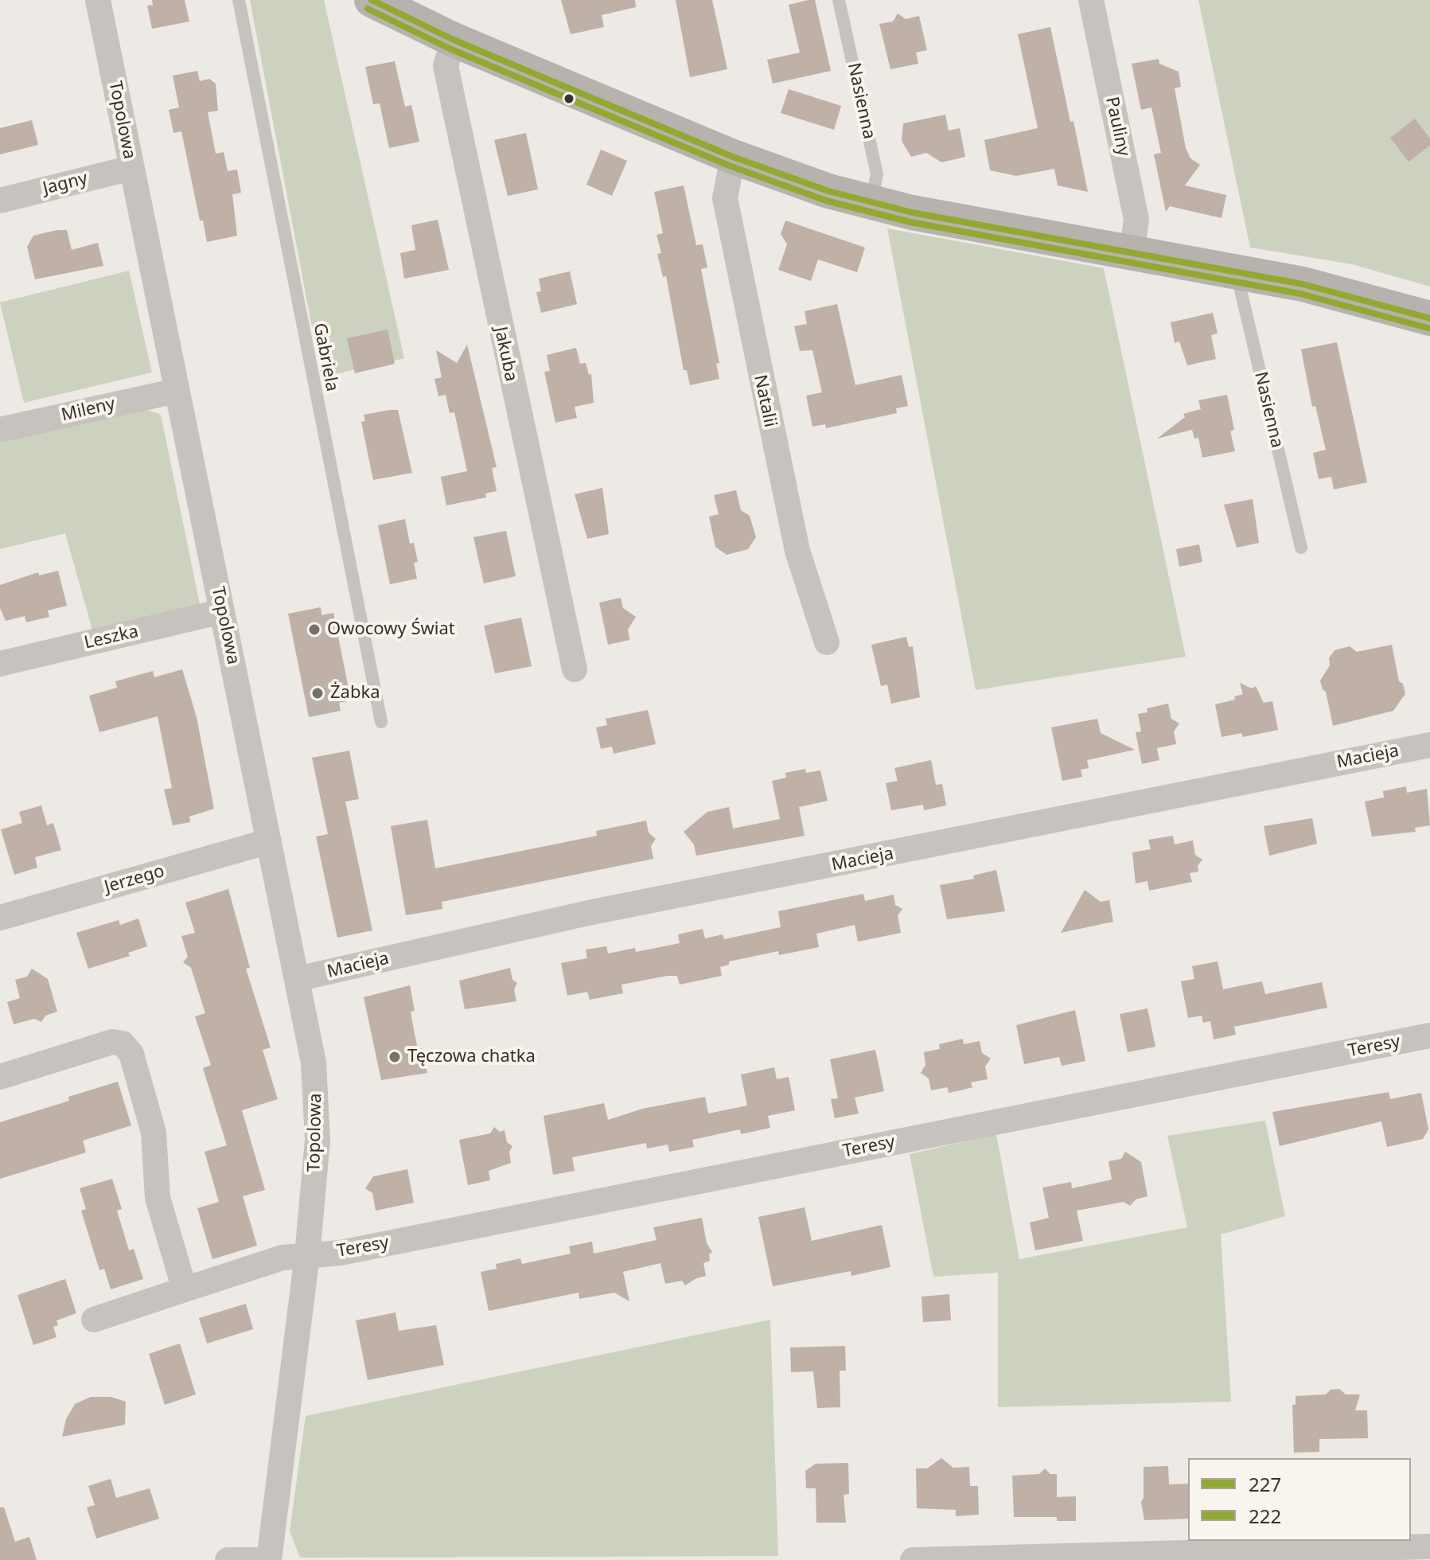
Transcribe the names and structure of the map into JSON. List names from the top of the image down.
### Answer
{
  "streets": {
    "street": [
      "Topolowa",
      "Pauliny",
      "Jagny",
      "Jakuba",
      "Natalii",
      "Mileny",
      "Leszka",
      "Macieja",
      "Jerzego",
      "Teresy"
    ],
    "lane": ["Nasienna", "Gabriela"]
  },
  "crossings": [
    ["Topolowa", "Jagny"],
    ["Topolowa", "Mileny"],
    ["Topolowa", "Leszka"],
    ["Topolowa", "Macieja"],
    ["Topolowa", "Jerzego"],
    ["Topolowa", "Teresy"]
  ],
  "places": ["Owocowy Świat", "Żabka", "Tęczowa chatka"],
  "lines": ["transit line 227", "transit line 222"],
  "legend": ["227", "222"]
}
